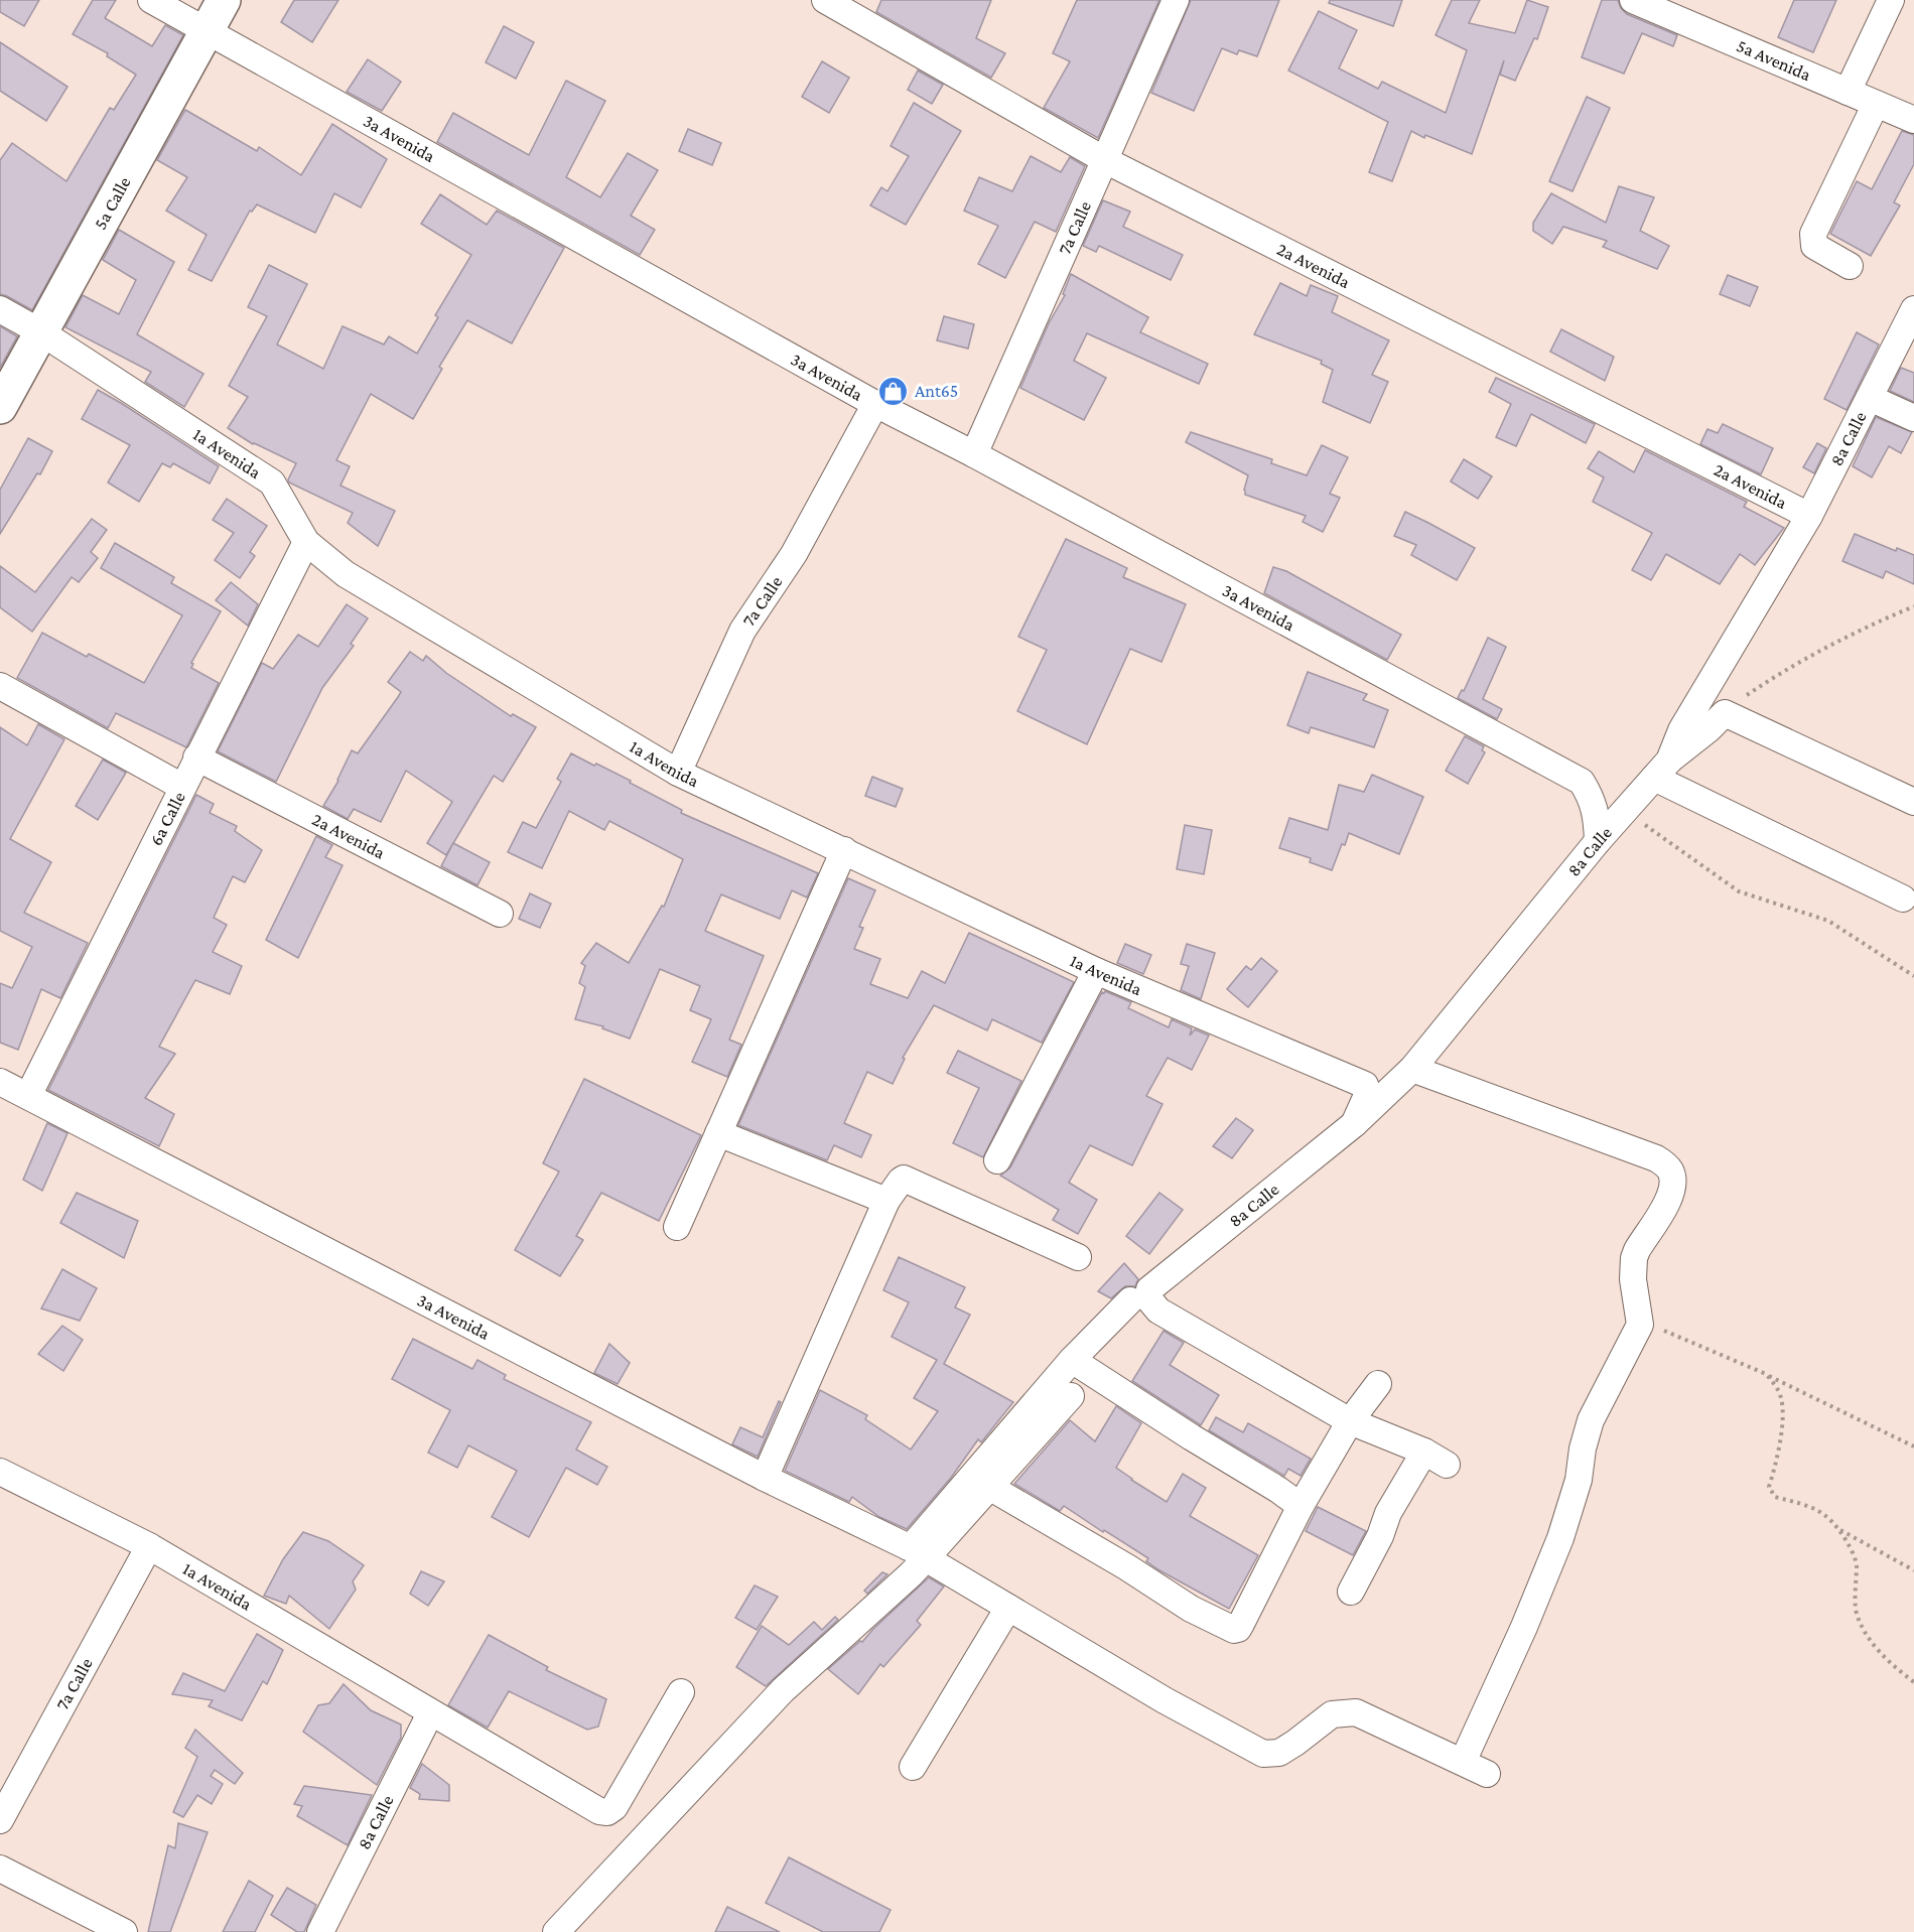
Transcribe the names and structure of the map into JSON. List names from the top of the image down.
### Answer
{
  "streets": {
    "street": [
      "5a Avenida",
      "3a Avenida",
      "5a Calle",
      "7a Calle",
      "2a Avenida",
      "8a Calle",
      "1a Avenida",
      "6a Calle"
    ]
  },
  "crossings": [
    ["3a Avenida", "5a Calle"],
    ["3a Avenida", "7a Calle"],
    ["3a Avenida", "8a Calle"],
    ["3a Avenida", "6a Calle"],
    ["5a Calle", "1a Avenida"],
    ["7a Calle", "2a Avenida"],
    ["7a Calle", "1a Avenida"],
    ["2a Avenida", "8a Calle"],
    ["2a Avenida", "6a Calle"],
    ["8a Calle", "1a Avenida"],
    ["1a Avenida", "6a Calle"]
  ],
  "places": {
    "shop": ["Ant65"]
  }
}
